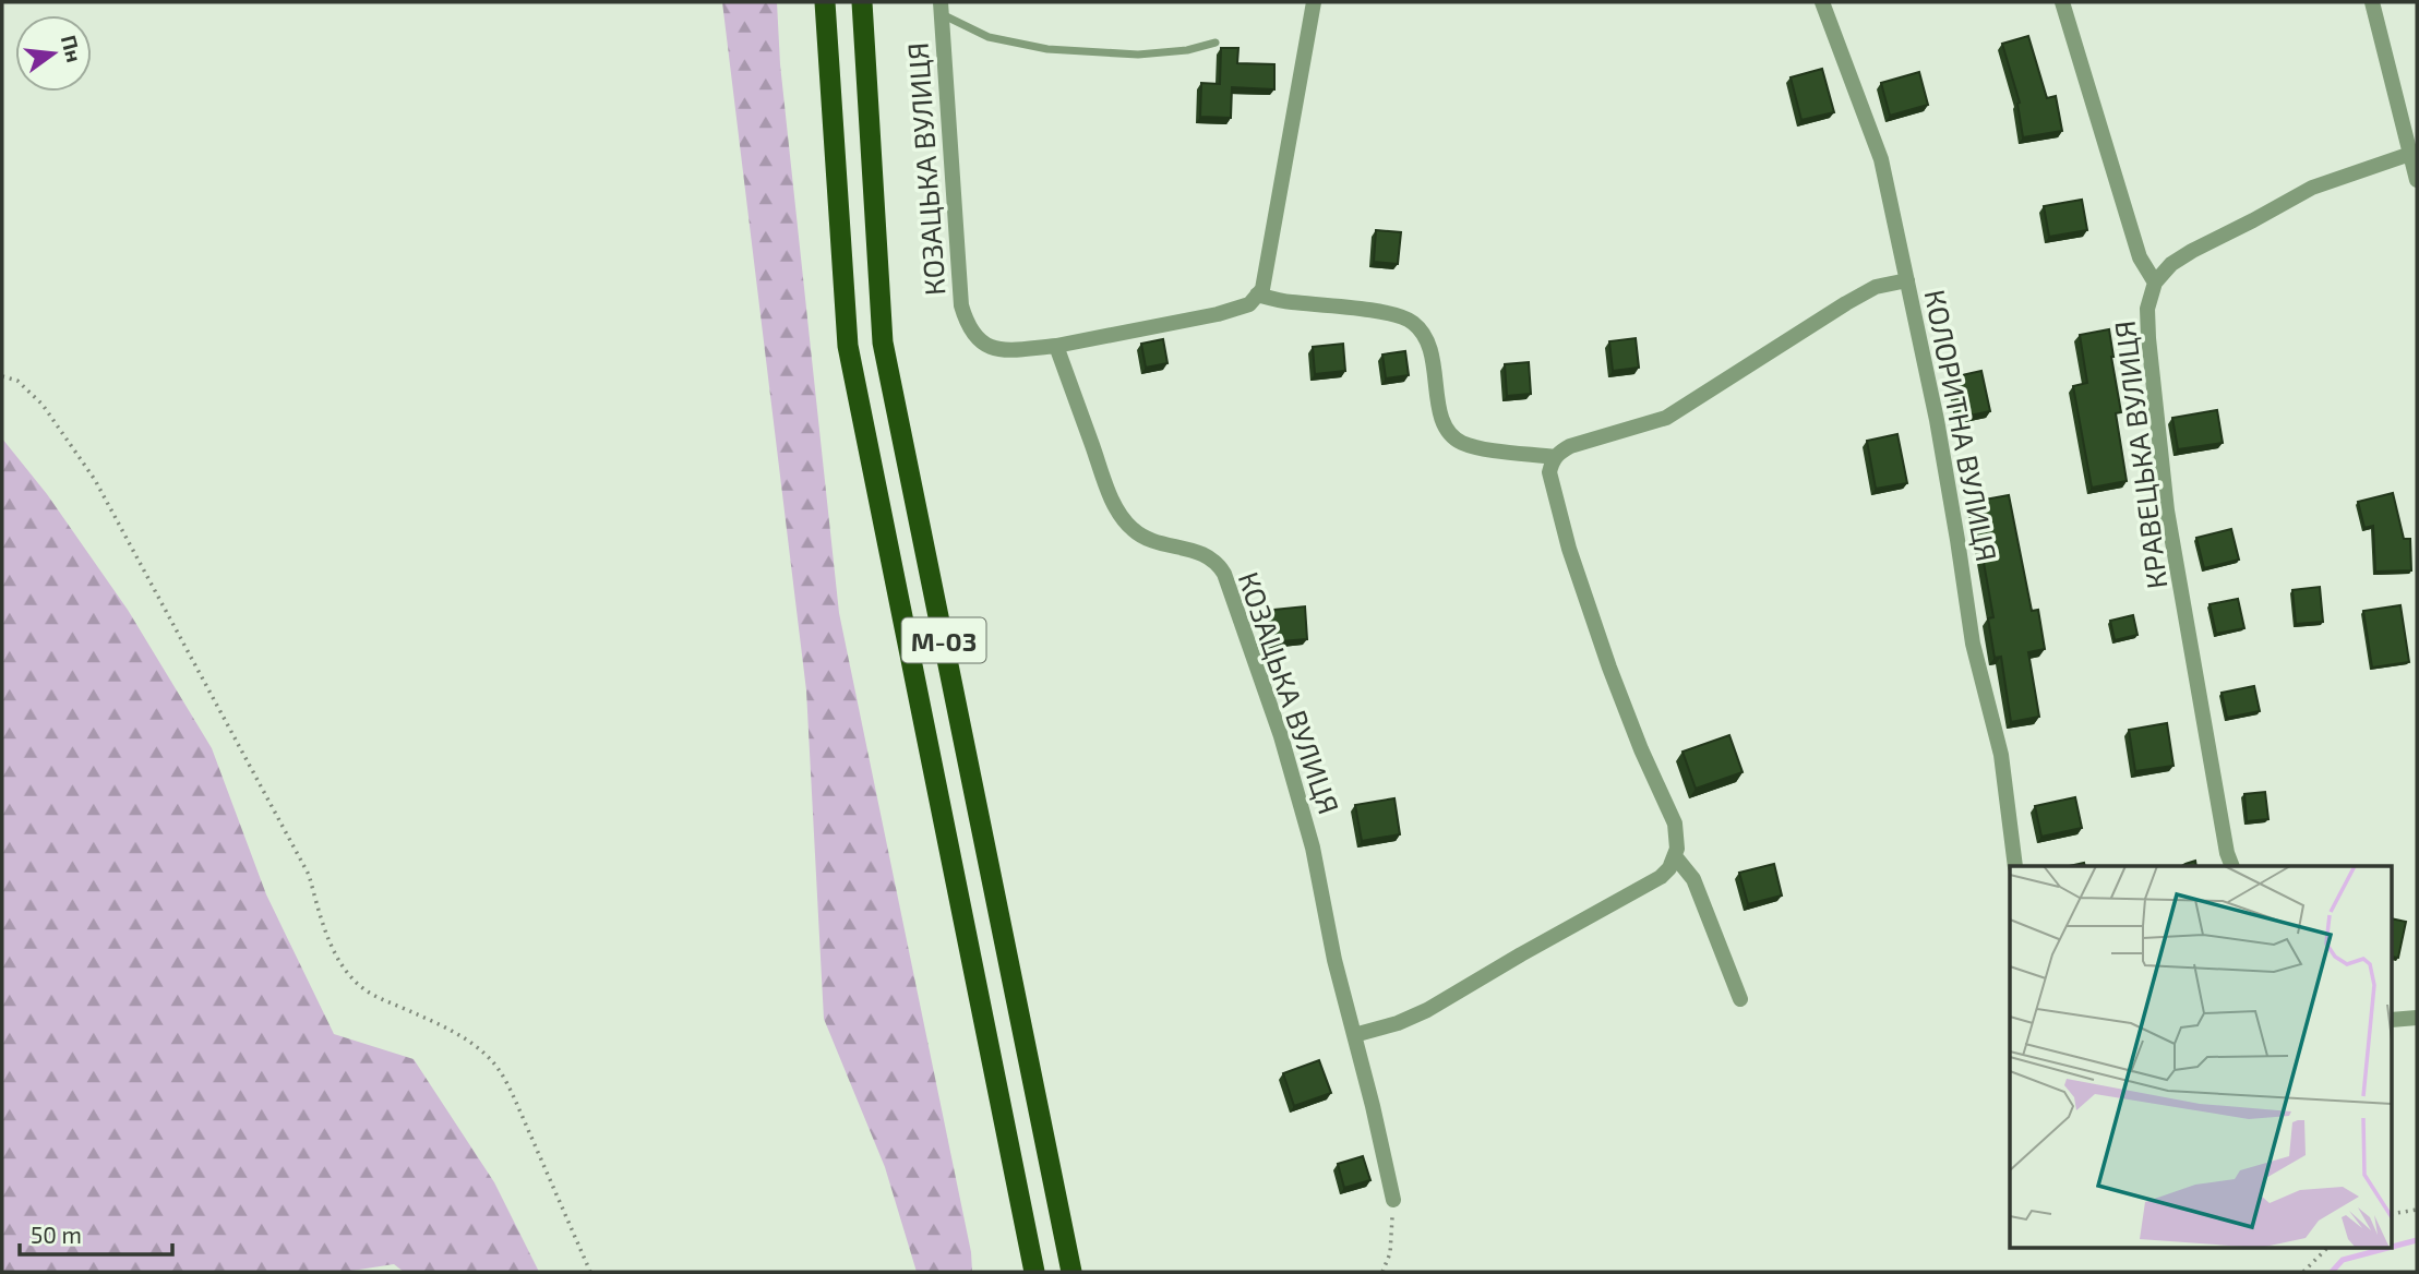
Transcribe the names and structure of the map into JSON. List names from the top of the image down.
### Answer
{
  "streets": {
    "highway": ["М-03"],
    "street": ["КОЗАЦЬКА ВУЛИЦЯ", "КОЛОРИТНА ВУЛИЦЯ", "КРАВЕЦЬКА ВУЛИЦЯ"]
  },
  "scale_bar": "50 m",
  "north": "right"
}
